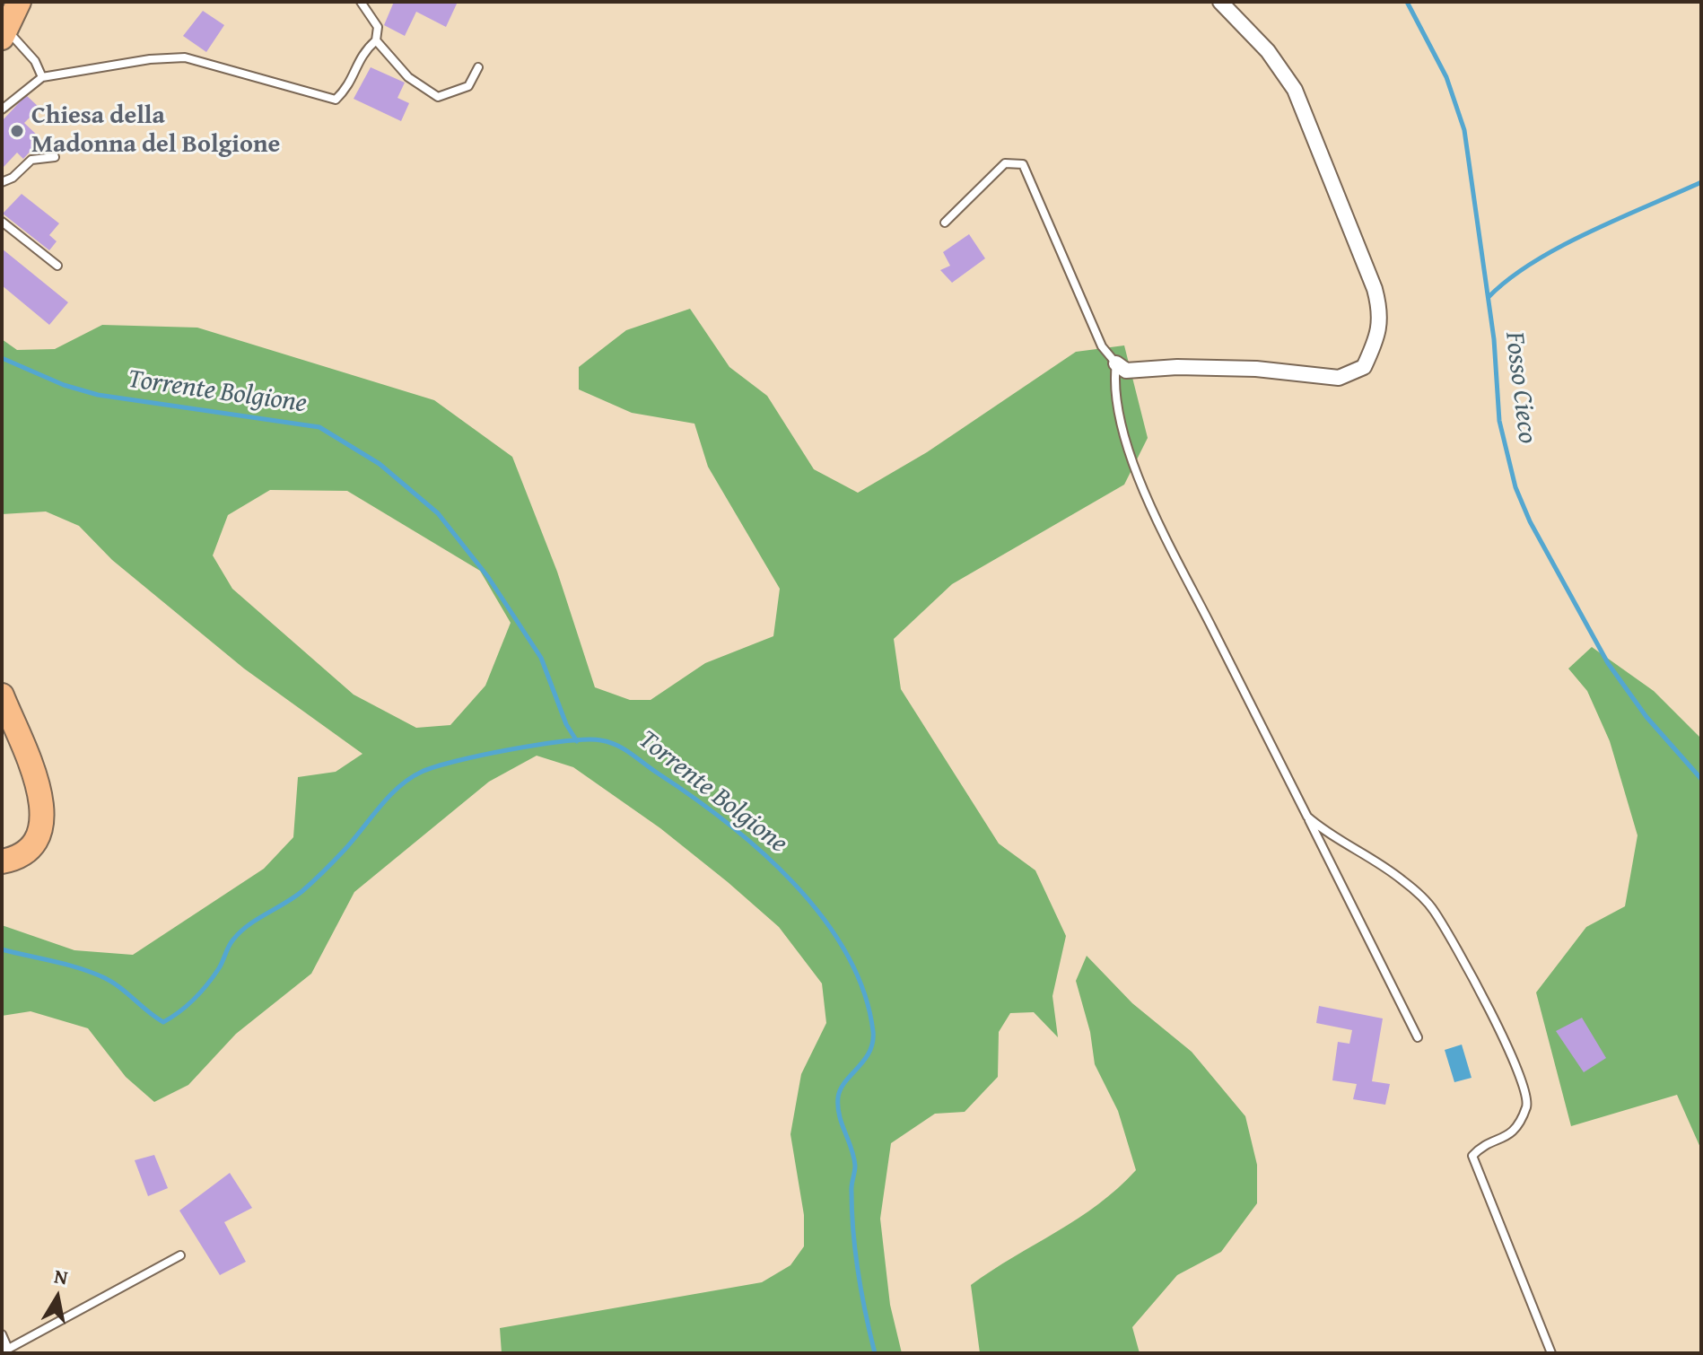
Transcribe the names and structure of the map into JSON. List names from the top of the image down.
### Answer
{
  "water": ["Fosso Cieco", "Torrente Bolgione"],
  "places": ["Chiesa della Madonna del Bolgione"],
  "north": "top"
}
